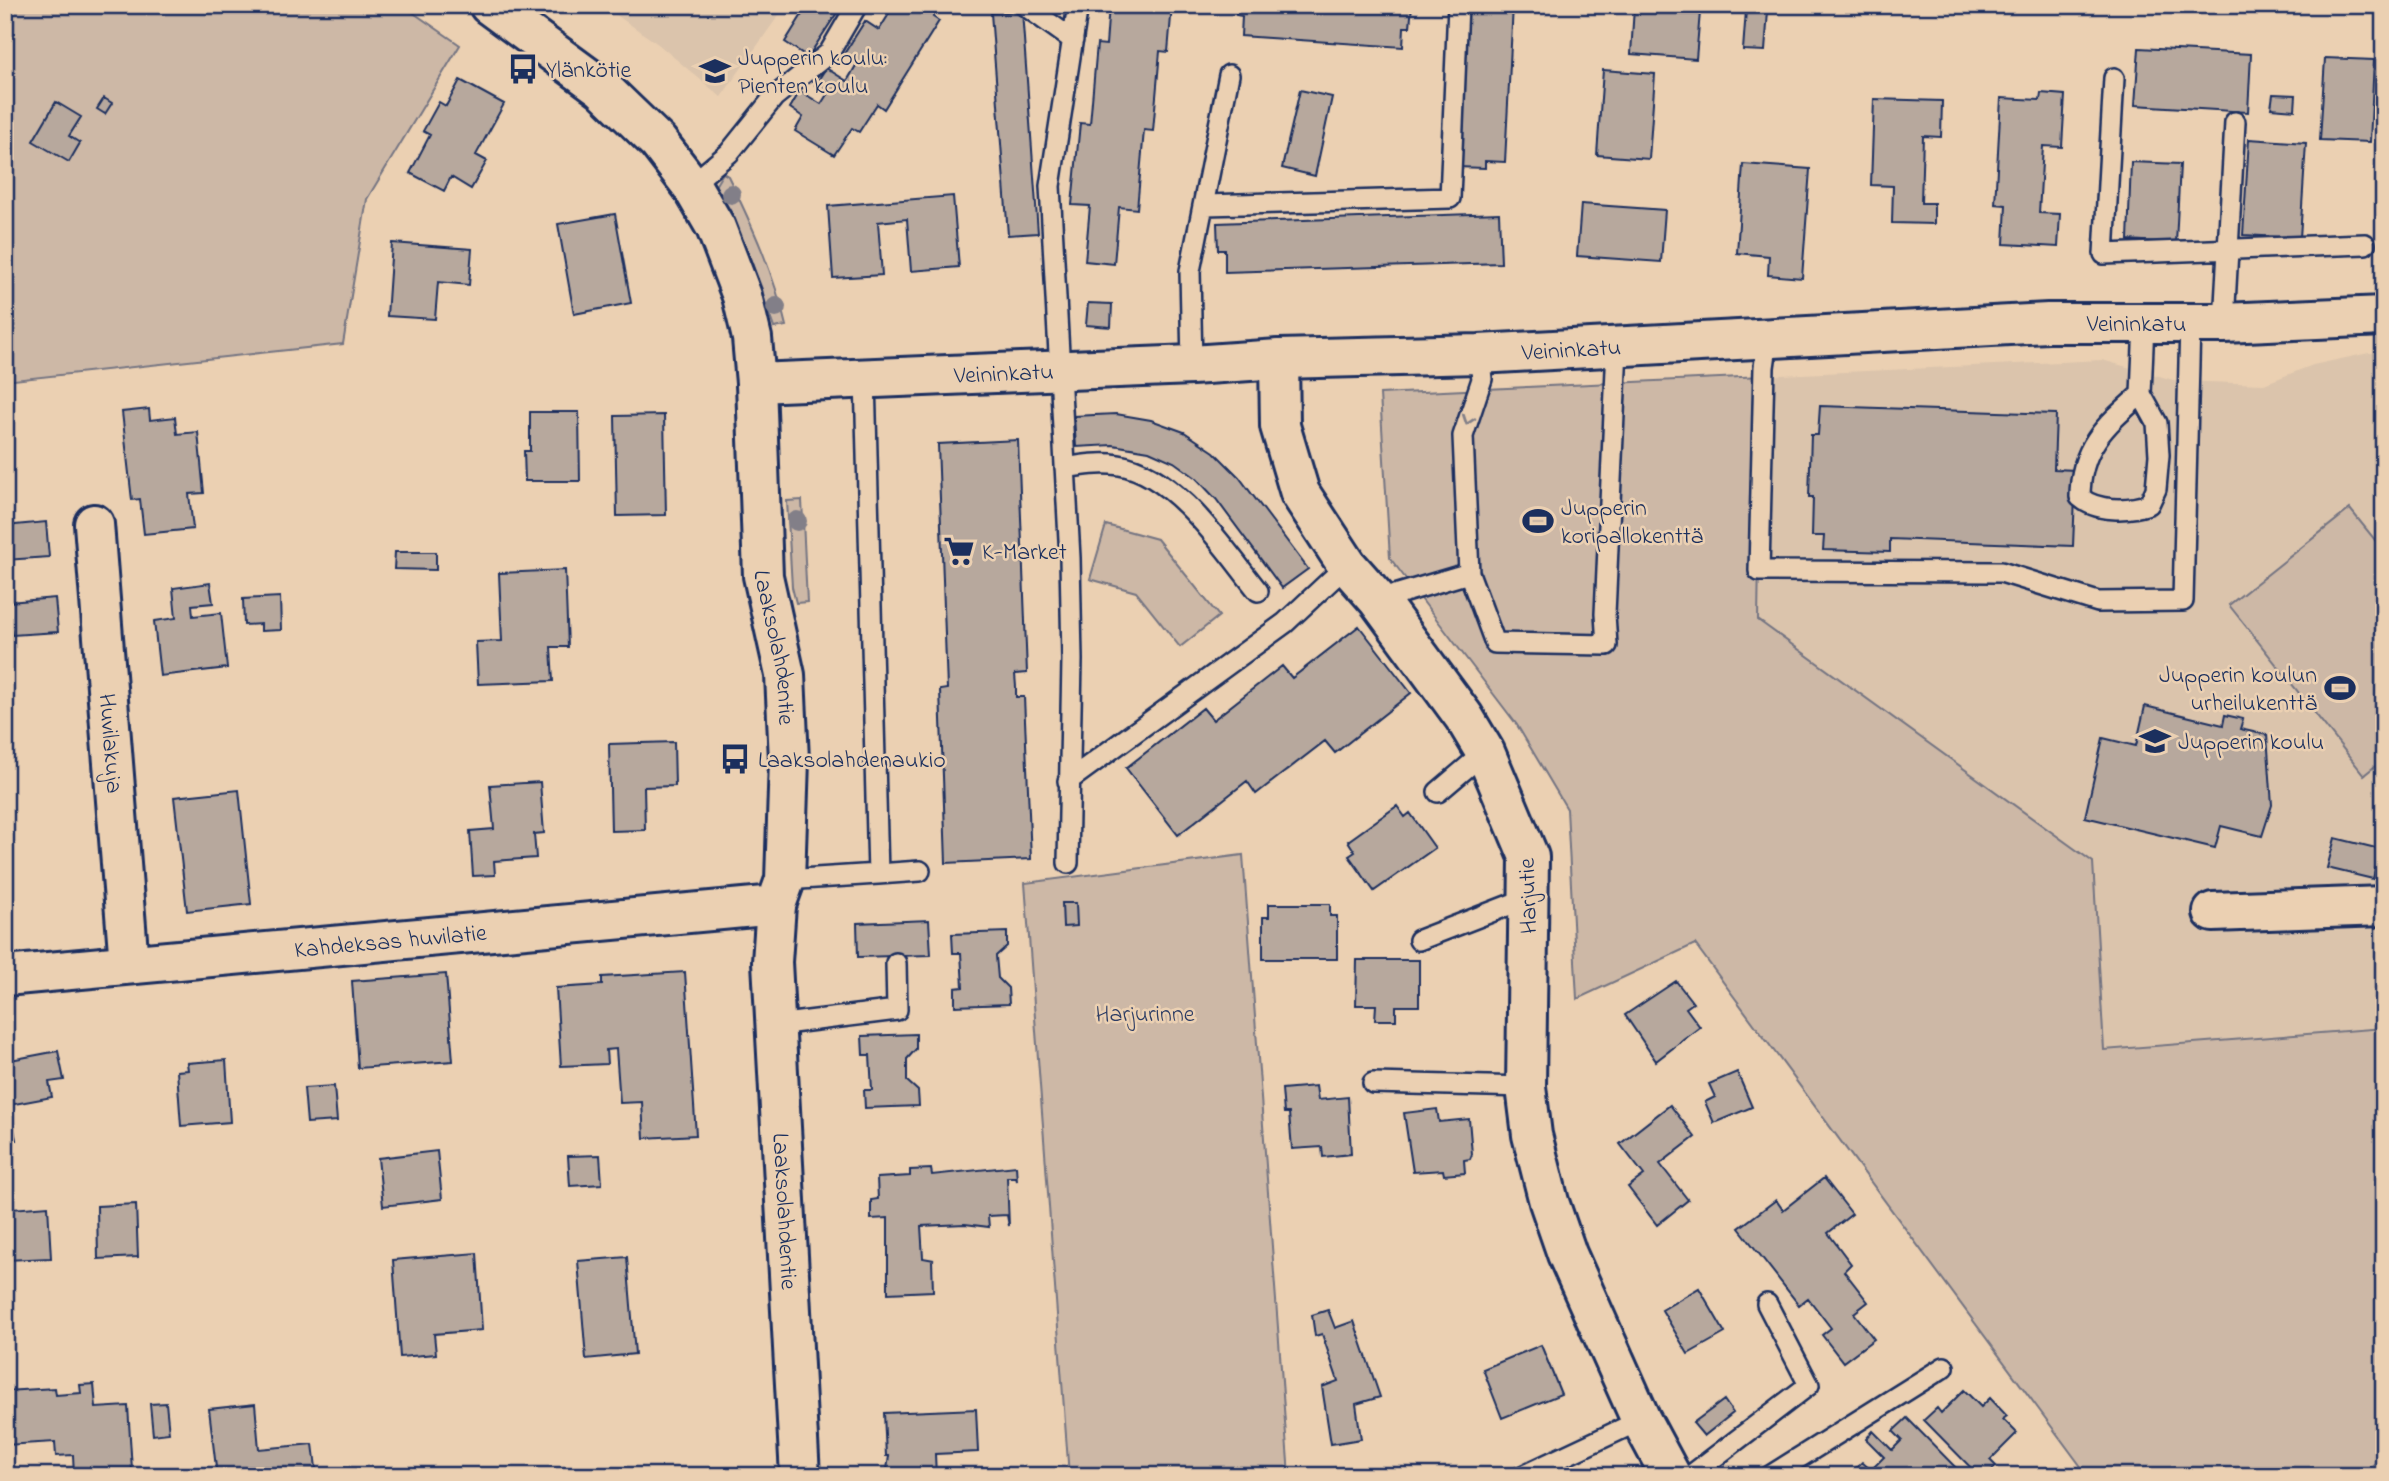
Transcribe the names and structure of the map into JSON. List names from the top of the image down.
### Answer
{
  "streets": {
    "street": [
      "Veininkatu",
      "Laaksolahdentie",
      "Huvilakuja",
      "Harjutie",
      "Kahdeksas huvilatie"
    ]
  },
  "crossings": [
    ["Veininkatu", "Laaksolahdentie"],
    ["Veininkatu", "Harjutie"],
    ["Laaksolahdentie", "Kahdeksas huvilatie"],
    ["Huvilakuja", "Kahdeksas huvilatie"]
  ],
  "parks": ["Harjurinne"],
  "places": {
    "bus stop": ["Ylänkötie", "Laaksolahdenaukio"],
    "school or university": ["Jupperin koulu: Pienten koulu", "Jupperin koulu"],
    "sports": ["Jupperin koripallokenttä", "Jupperin koulun urheilukenttä"],
    "supermarket": ["K-Market"]
  }
}
